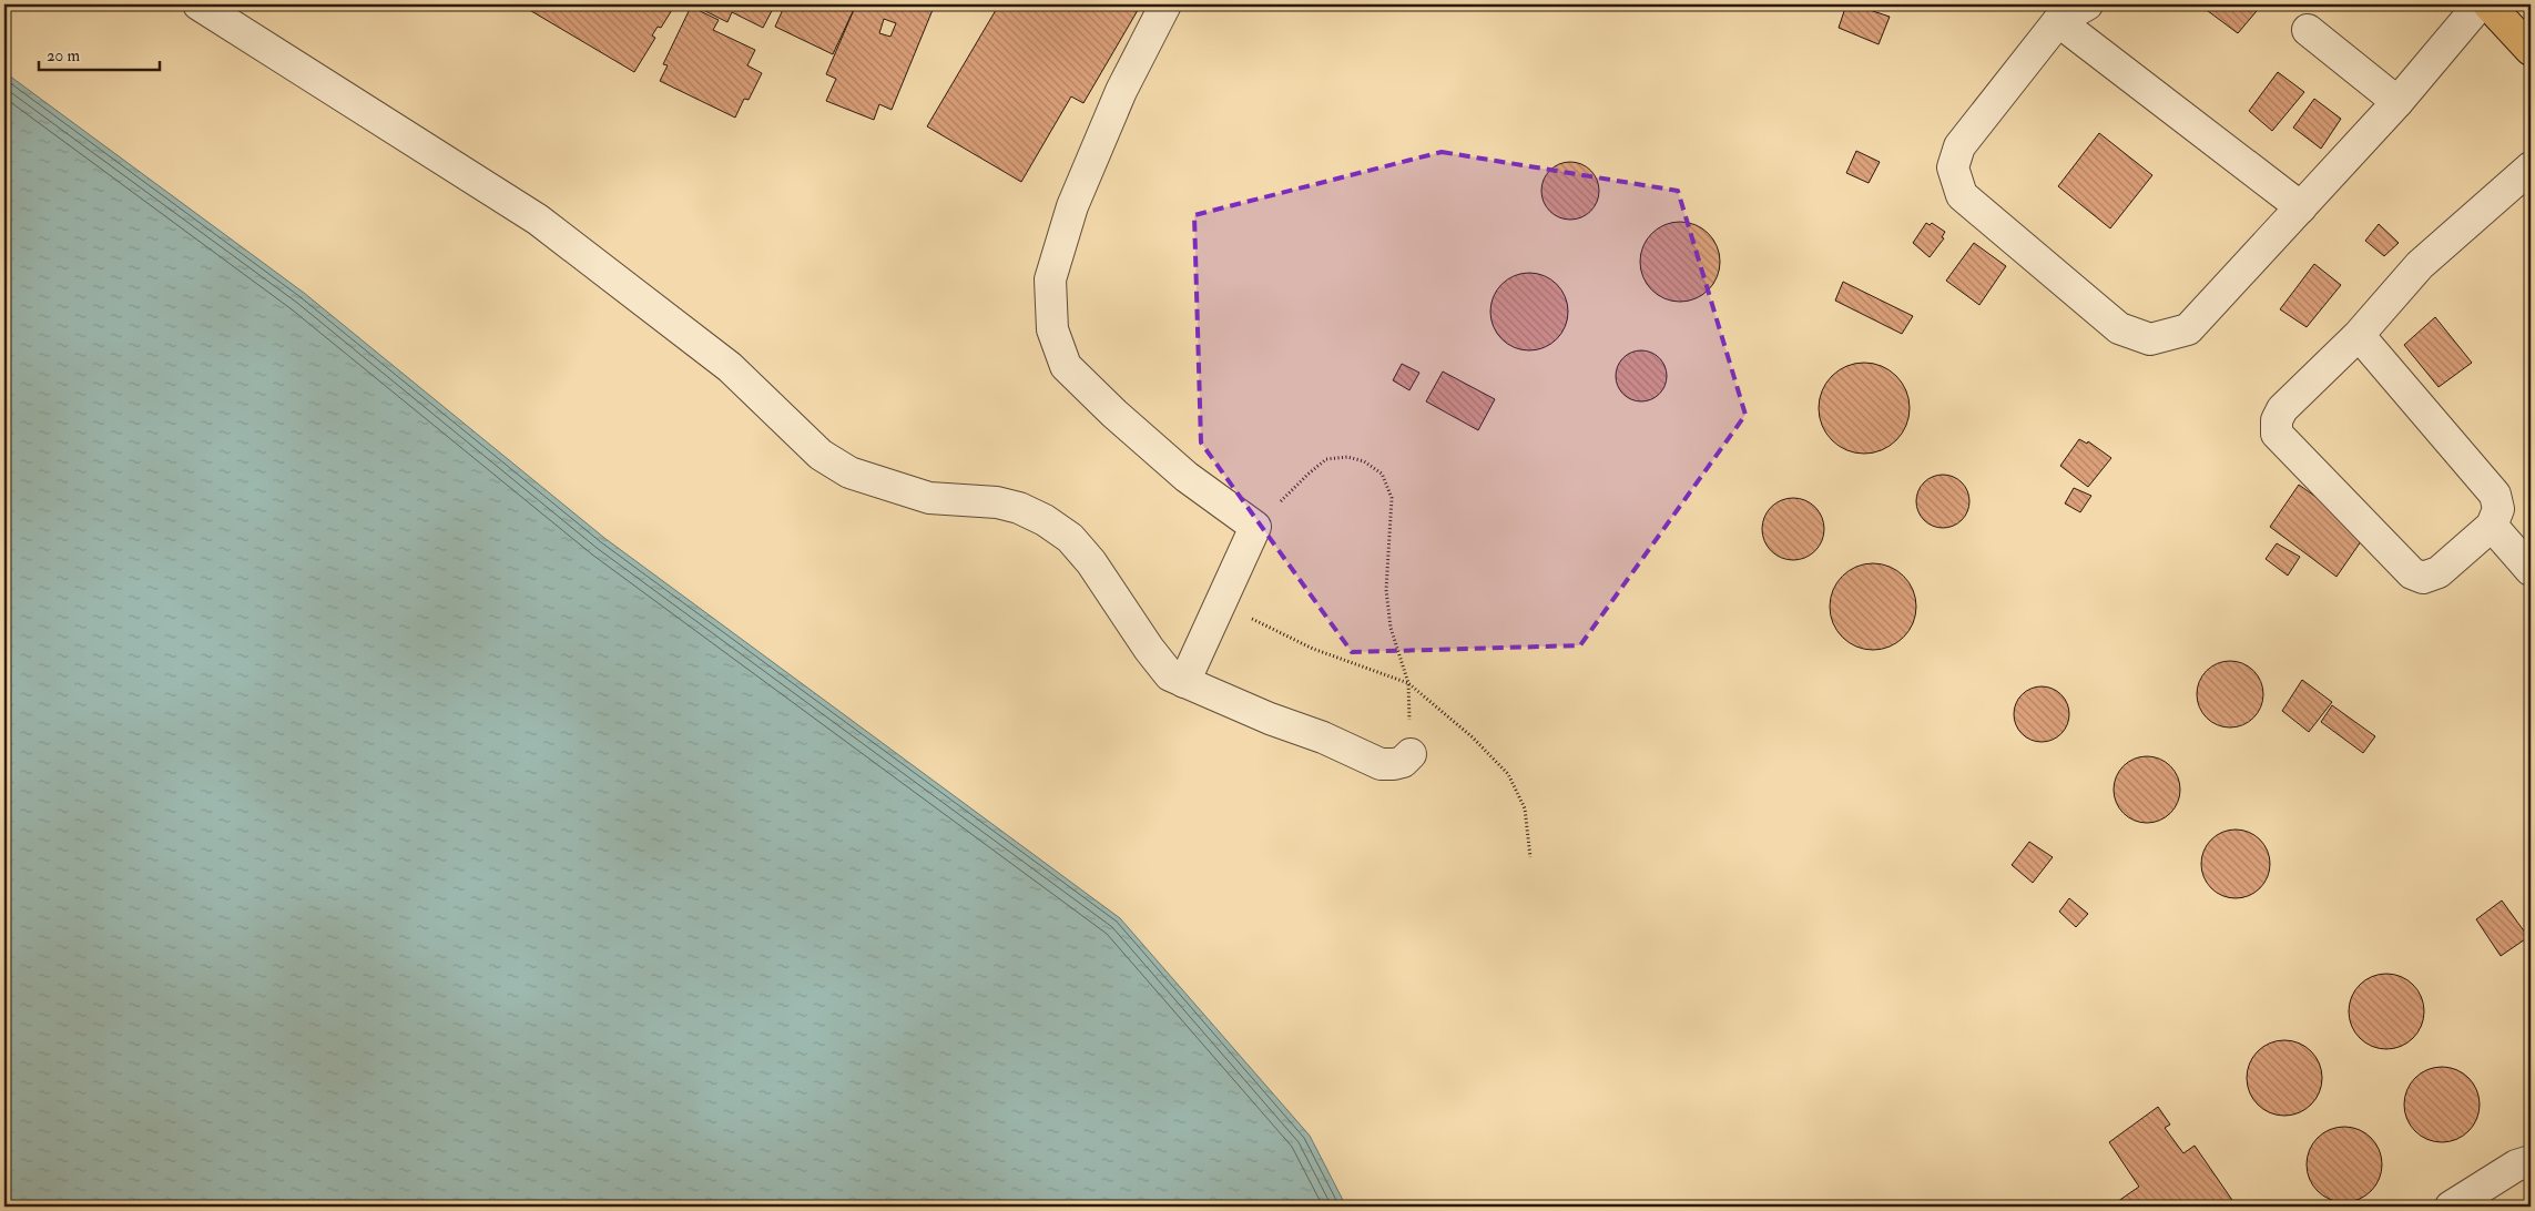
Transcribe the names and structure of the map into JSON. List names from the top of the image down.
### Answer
{
  "scale_bar": "20 m"
}
